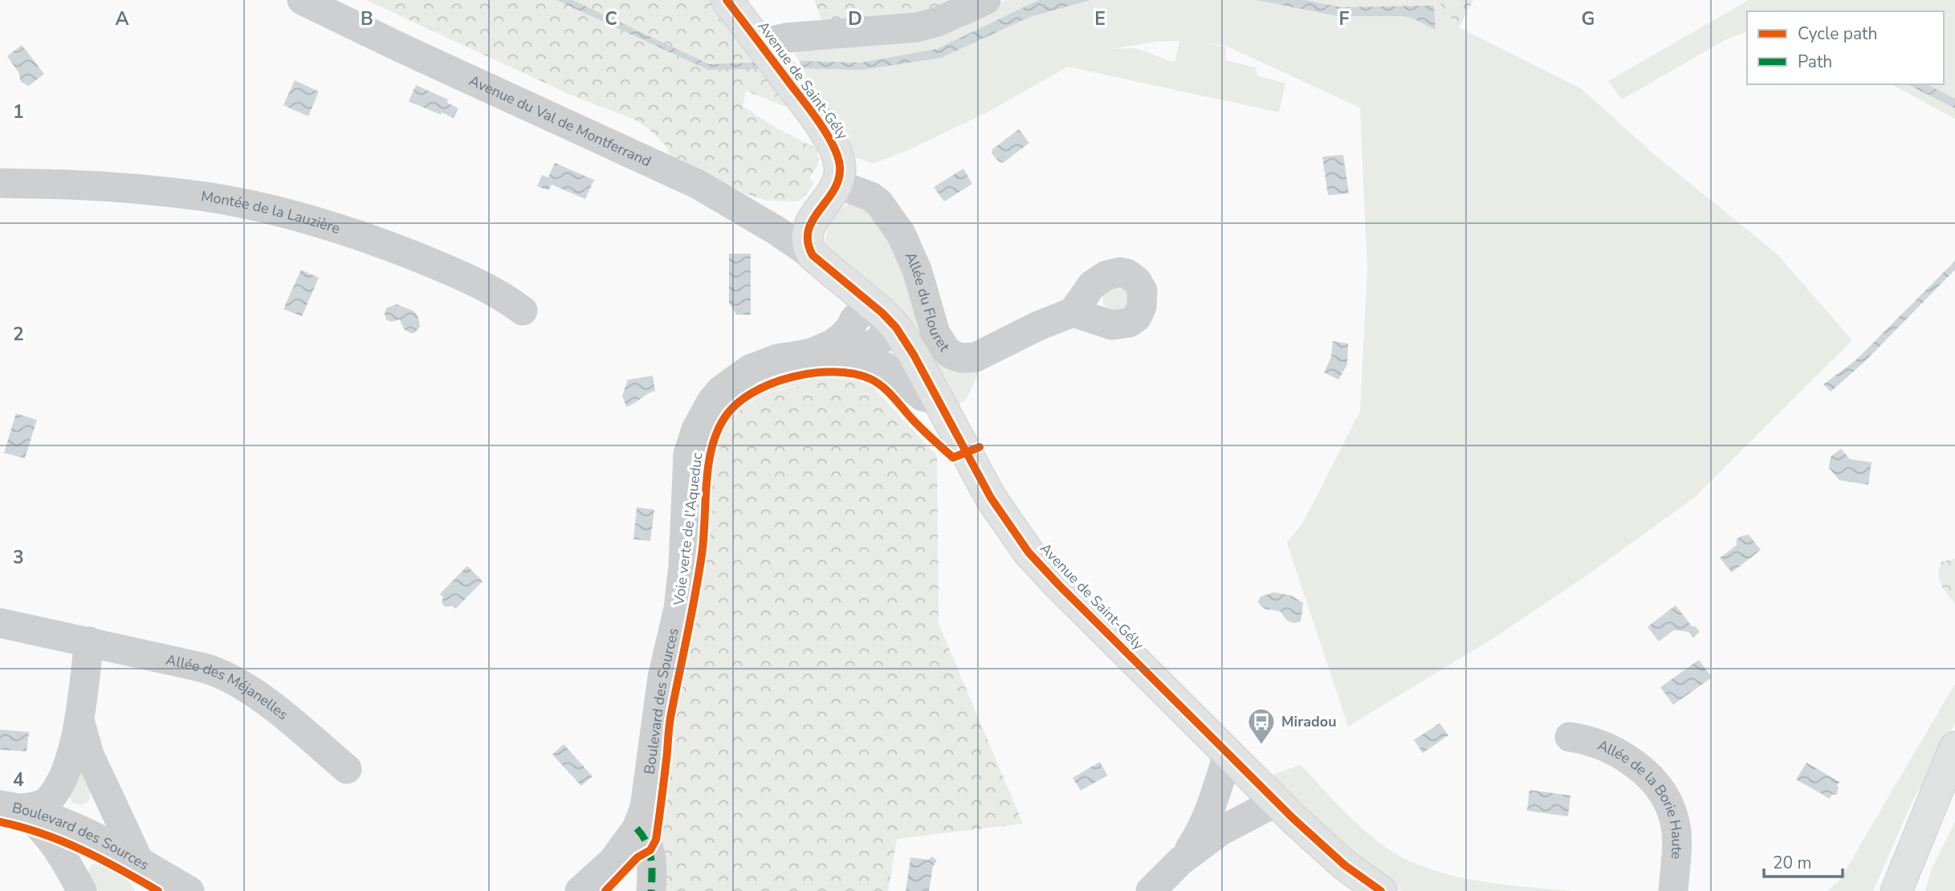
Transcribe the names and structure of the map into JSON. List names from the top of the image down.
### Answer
{
  "streets": {
    "street": [
      "Avenue de Saint-Gély",
      "Avenue du Val de Montferrand",
      "Montée de la Lauzière",
      "Allée du Flouret",
      "Allée des Méjanelles",
      "Boulevard des Sources",
      "Allée de la Borie Haute"
    ],
    "cycle path": ["Voie verte de l'Aqueduc"]
  },
  "crossings": [
    ["Avenue de Saint-Gély", "Avenue du Val de Montferrand"],
    ["Avenue de Saint-Gély", "Allée du Flouret"],
    ["Avenue de Saint-Gély", "Boulevard des Sources"]
  ],
  "places": {
    "bus stop": ["Miradou"]
  },
  "legend": ["Cycle path", "Path"],
  "scale_bar": "20 m",
  "grid": {
    "columns": [
      "A",
      "B",
      "C",
      "D",
      "E",
      "F",
      "G"
    ],
    "rows": [
      "1",
      "2",
      "3",
      "4"
    ]
  }
}
